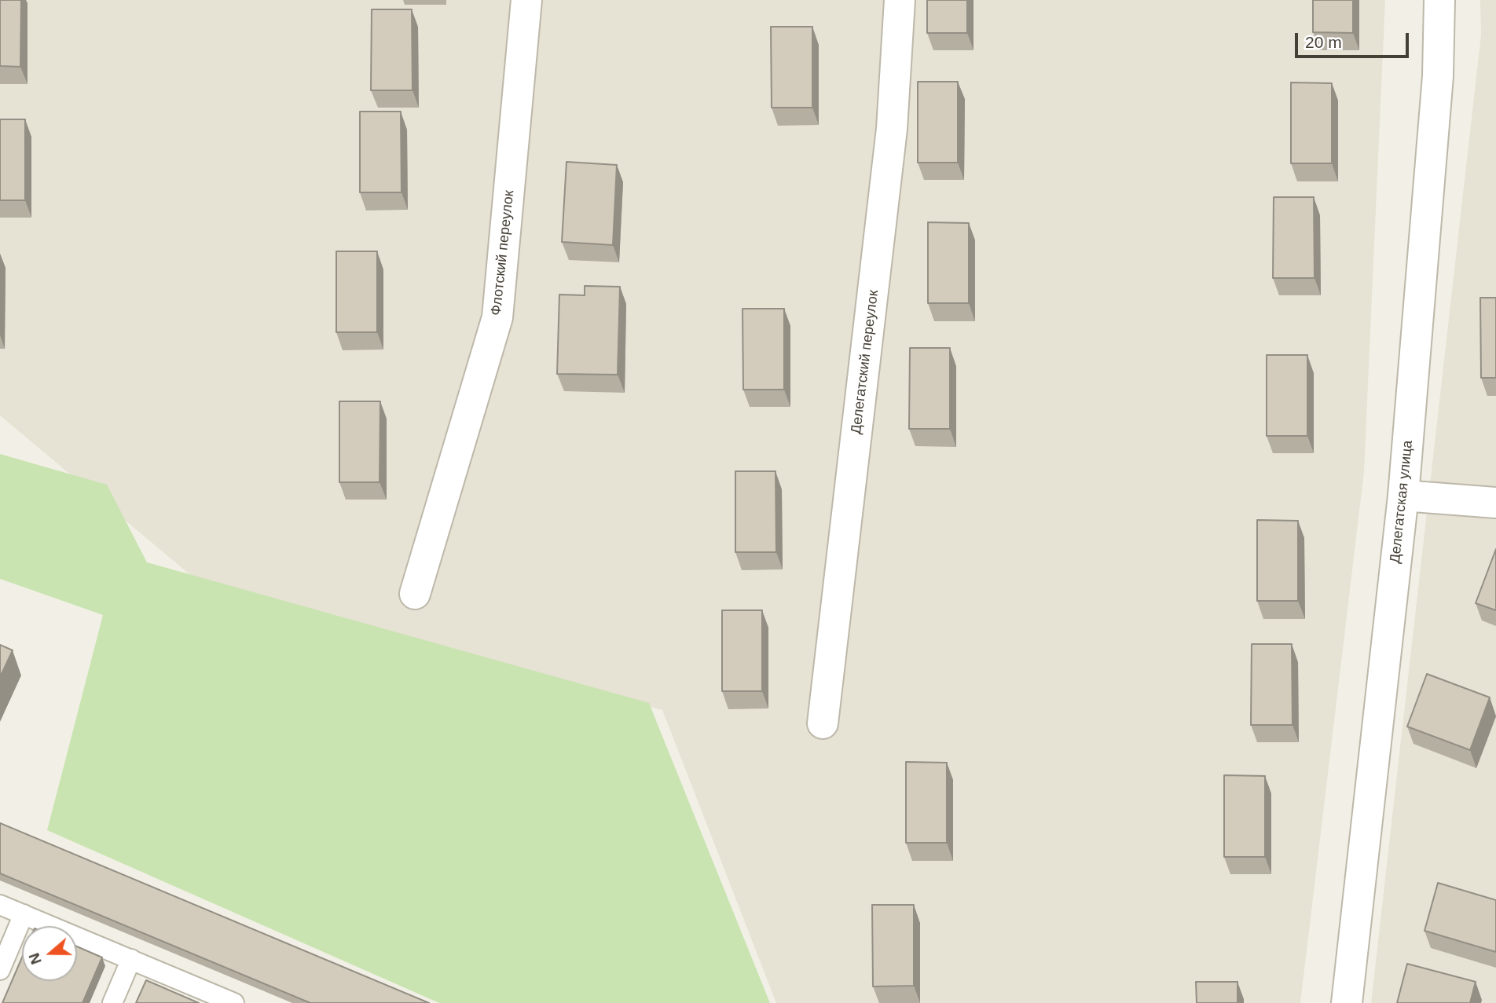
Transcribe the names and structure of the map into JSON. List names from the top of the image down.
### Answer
{
  "streets": {
    "street": ["Флотский переулок", "Делегатский переулок", "Делегатская улица"]
  },
  "scale_bar": "20 m",
  "north": "left"
}
